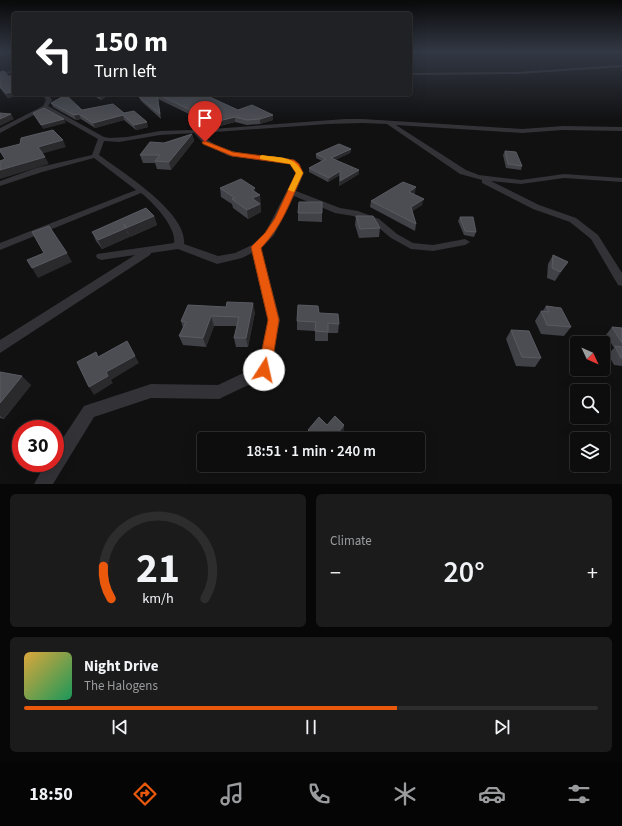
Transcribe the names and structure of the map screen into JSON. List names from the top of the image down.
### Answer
{
  "north": "bottom right",
  "page": {
    "turn": ["150 m", "Turn left"],
    "limit": "30",
    "trip": "18:51 · 1 min · 240 m",
    "tile": "Climate",
    "heat": ["−", "20°", "+"],
    "song": ["Night Drive", "The Halogens"],
    "tabs": "18:50",
    "gauge": ["21", "km/h"]
  }
}
